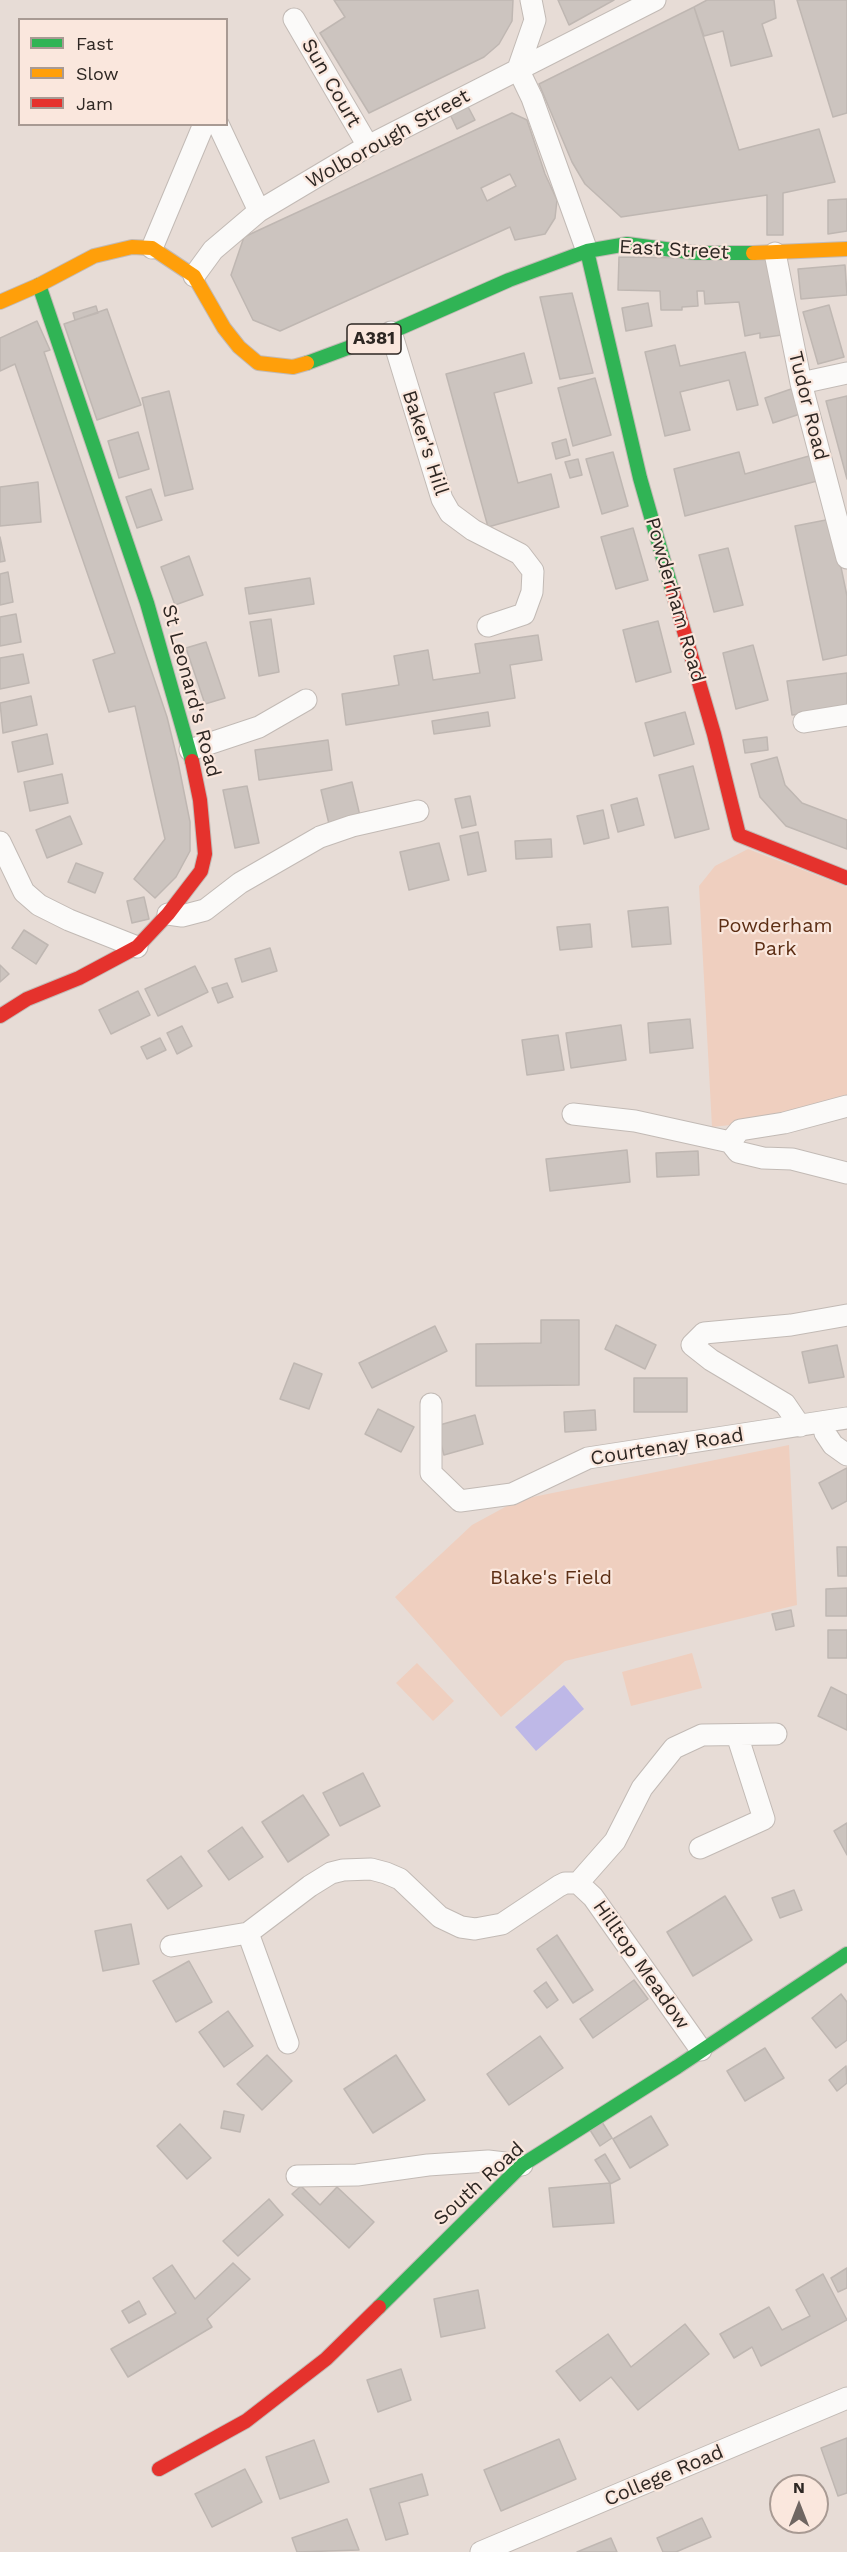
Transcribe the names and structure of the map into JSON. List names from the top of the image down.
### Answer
{
  "streets": {
    "street": [
      "Sun Court",
      "Wolborough Street",
      "East Street",
      "A381",
      "Tudor Road",
      "Baker's Hill",
      "Powderham Road",
      "St Leonard's Road",
      "Courtenay Road",
      "Hilltop Meadow",
      "South Road",
      "College Road"
    ]
  },
  "crossings": [
    ["Sun Court", "Wolborough Street"],
    ["Wolborough Street", "A381"],
    ["East Street", "A381"],
    ["East Street", "Tudor Road"],
    ["East Street", "Powderham Road"],
    ["A381", "Baker's Hill"],
    ["A381", "Powderham Road"],
    ["Hilltop Meadow", "South Road"]
  ],
  "parks": ["Powderham Park", "Blake's Field"],
  "legend": ["Fast", "Slow", "Jam"],
  "north": "top"
}
